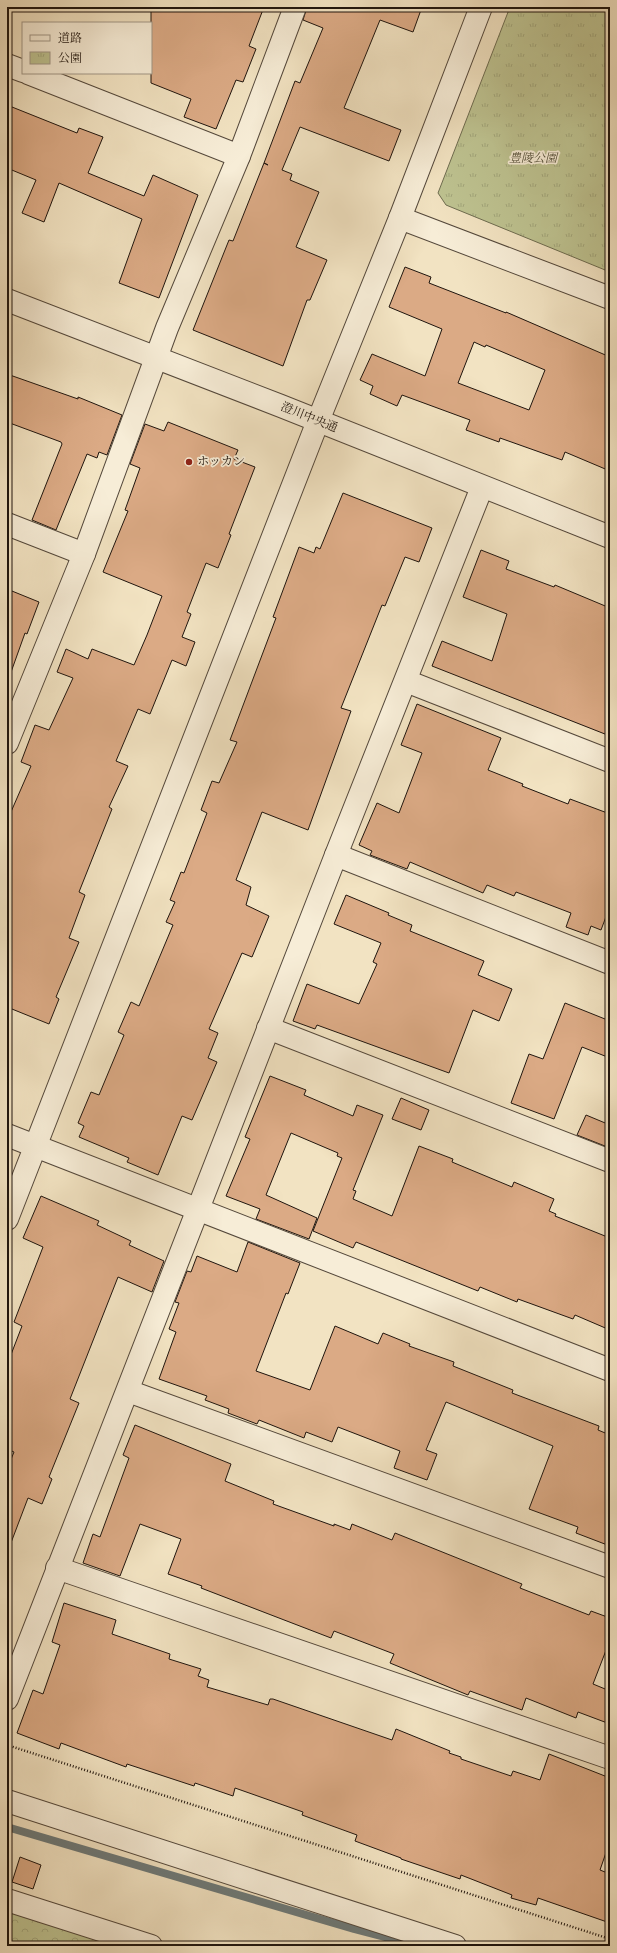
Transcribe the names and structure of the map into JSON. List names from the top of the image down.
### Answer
{
  "streets": {
    "street": ["澄川中央通"]
  },
  "parks": ["豊陵公園"],
  "places": ["ホッカン"],
  "legend": ["道路", "公園"]
}
